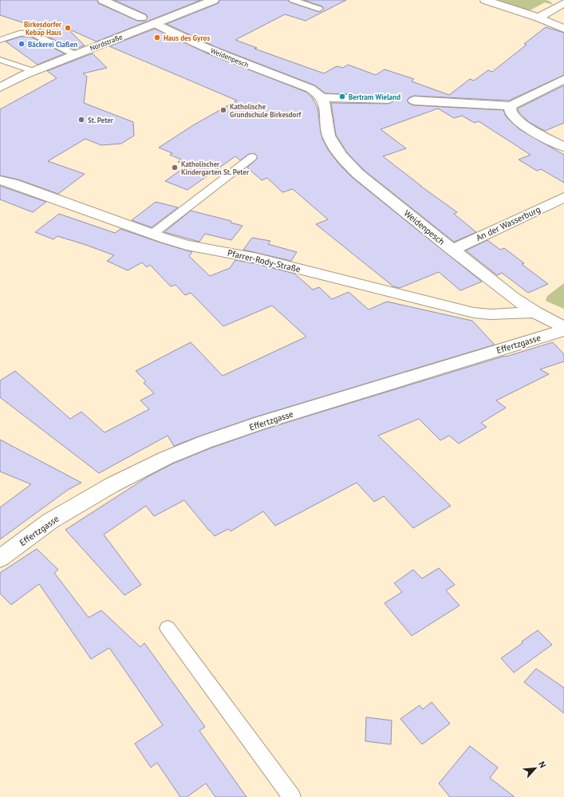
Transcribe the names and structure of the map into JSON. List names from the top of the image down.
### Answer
{
  "streets": {
    "street": [
      "Nordstraße",
      "Weidenpesch",
      "An der Wasserburg",
      "Pfarrer-Rody-Straße",
      "Effertzgasse"
    ]
  },
  "crossings": [
    ["Nordstraße", "Weidenpesch"],
    ["Weidenpesch", "An der Wasserburg"],
    ["Weidenpesch", "Pfarrer-Rody-Straße"]
  ],
  "places": [
    "Birkesdorfer Kebap Haus",
    "Haus des Gyros",
    "Bäckerei Claßen",
    "Bertram Wieland",
    "Katholische Grundschule Birkesdorf",
    "St. Peter",
    "Katholischer Kindergarten St. Peter"
  ],
  "north": "top right"
}
